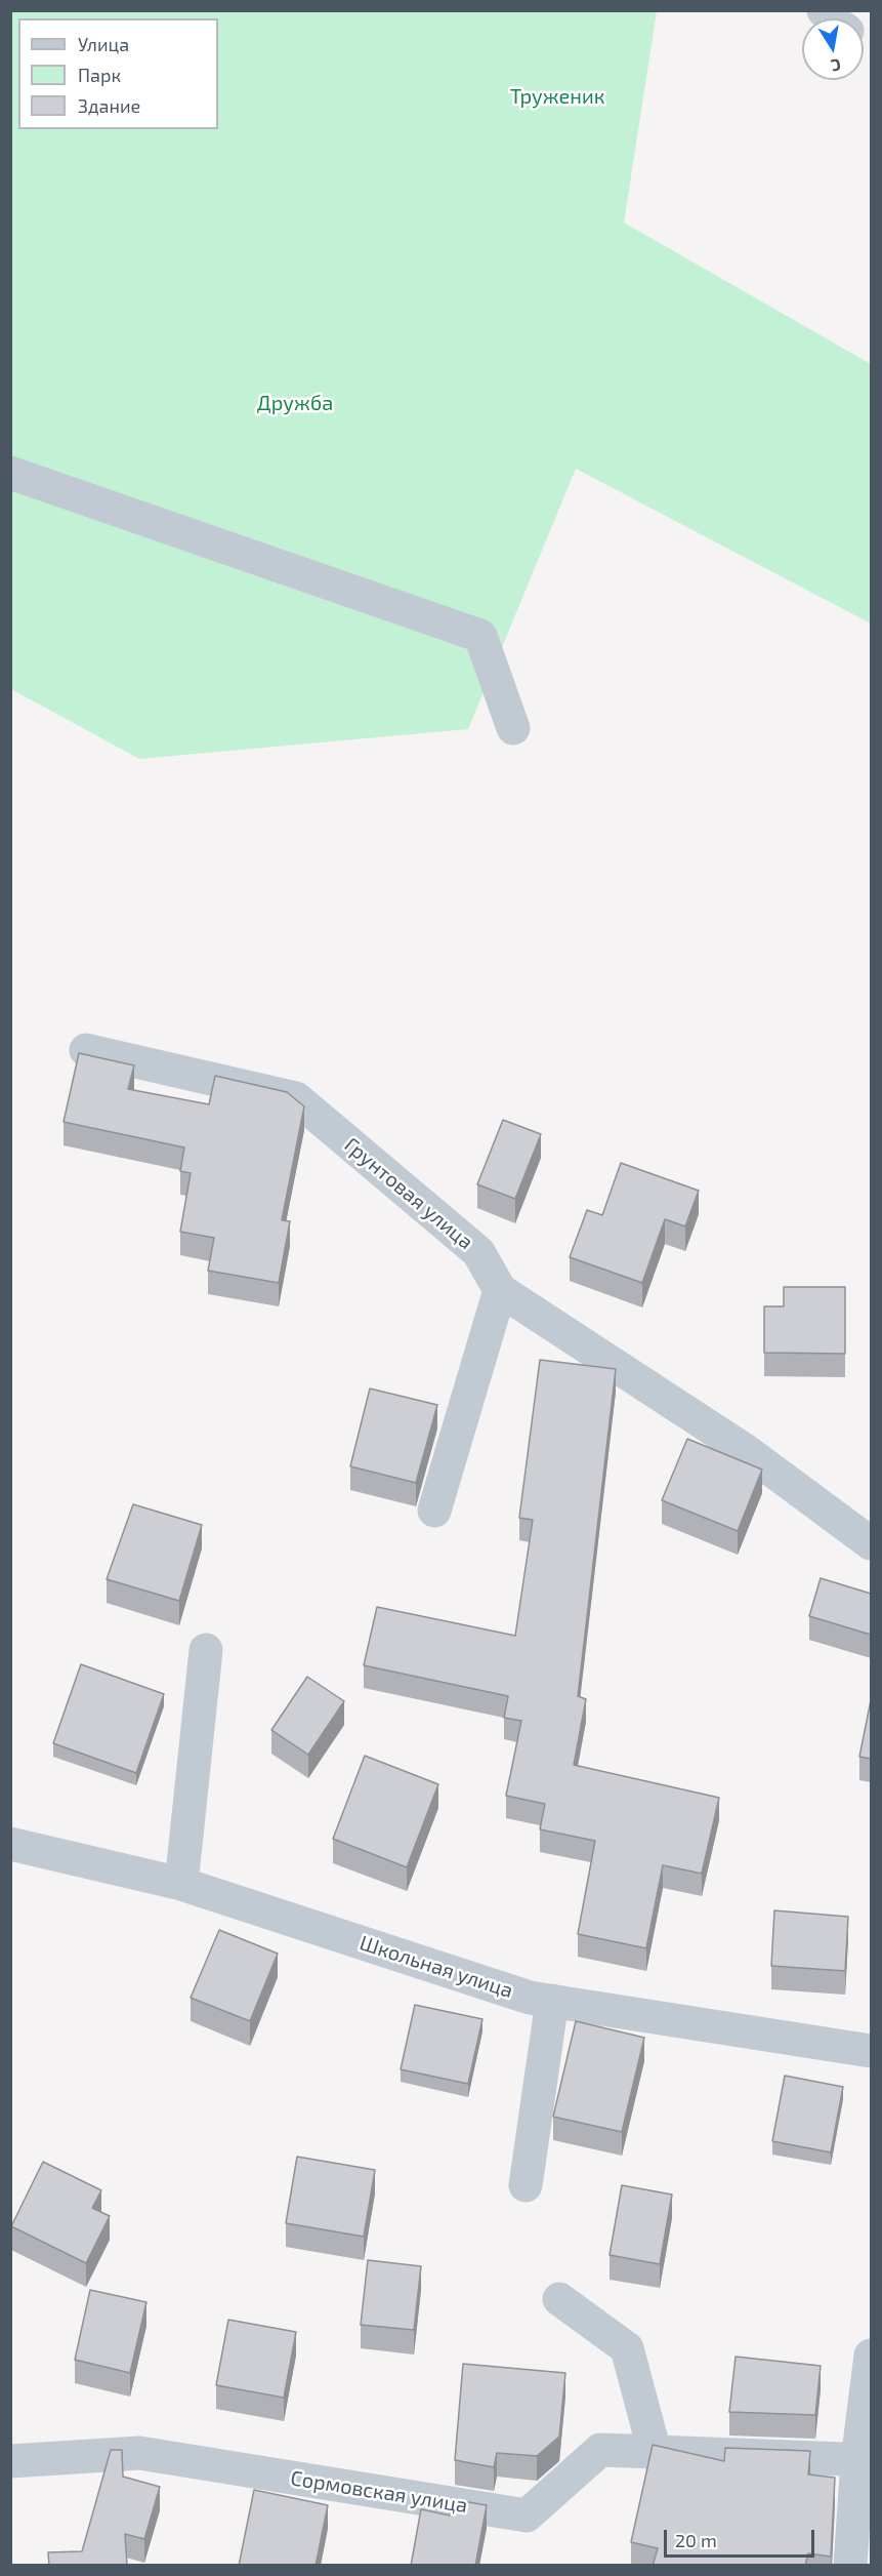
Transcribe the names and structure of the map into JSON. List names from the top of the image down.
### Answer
{
  "streets": {
    "street": ["Грунтовая улица", "Школьная улица", "Сормовская улица"]
  },
  "parks": ["Труженик", "Дружба"],
  "legend": ["Улица", "Парк", "Здание"],
  "scale_bar": "20 m",
  "north": "bottom"
}
